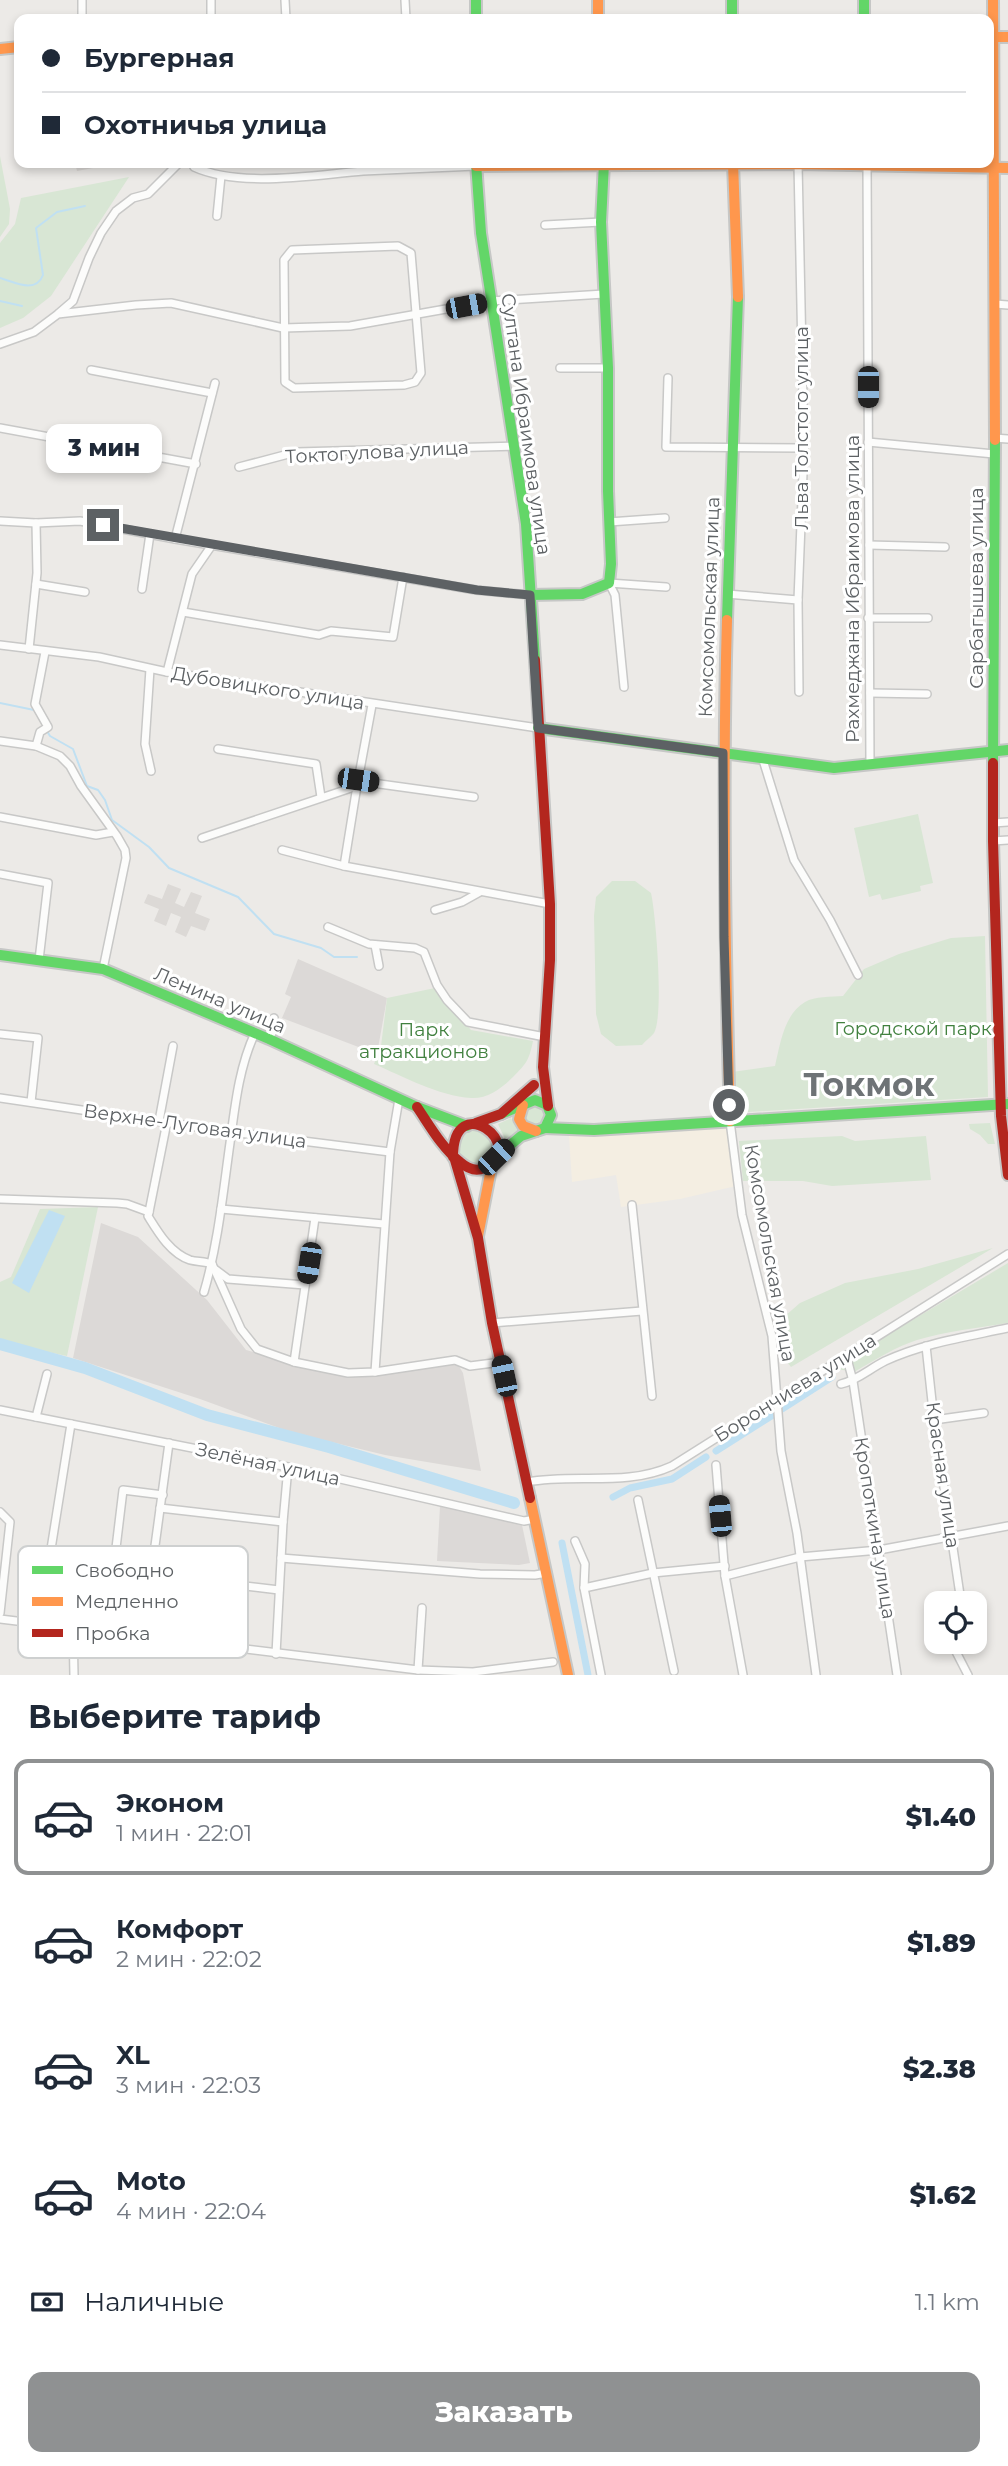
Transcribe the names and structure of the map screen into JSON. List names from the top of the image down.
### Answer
{
  "streets": {
    "main road": [
      "Султана Ибраимова улица",
      "Сарбагышева улица",
      "Комсомольская улица",
      "Ленина улица"
    ],
    "street": [
      "Льва Толстого улица",
      "Токтогулова улица",
      "Рахмеджана Ибраимова улица",
      "Дубовицкого улица",
      "Верхне-Луговая улица",
      "Борончиева улица",
      "Зелёная улица",
      "Красная улица",
      "Кропоткина улица"
    ]
  },
  "crossings": [
    ["Султана Ибраимова улица", "Токтогулова улица"],
    ["Султана Ибраимова улица", "Дубовицкого улица"],
    ["Комсомольская улица", "Борончиева улица"],
    ["Борончиева улица", "Красная улица"],
    ["Борончиева улица", "Кропоткина улица"]
  ],
  "districts": ["Токмок"],
  "parks": ["Городской парк", "Парк атракционов"],
  "legend": ["Свободно", "Медленно", "Пробка"],
  "page": {
    "banner": ["Бургерная", "Охотничья улица"],
    "bubble": "3 мин",
    "heading": "Выберите тариф",
    "list": [
      {
        "name": "Эконом",
        "note": "1 мин · 22:01",
        "value": "$1.40"
      },
      {
        "name": "Комфорт",
        "note": "2 мин · 22:02",
        "value": "$1.89"
      },
      {
        "name": "XL",
        "note": "3 мин · 22:03",
        "value": "$2.38"
      },
      {
        "name": "Moto",
        "note": "4 мин · 22:04",
        "value": "$1.62"
      }
    ],
    "pay": ["Наличные", "1.1 km"],
    "buttons": "Заказать"
  }
}
